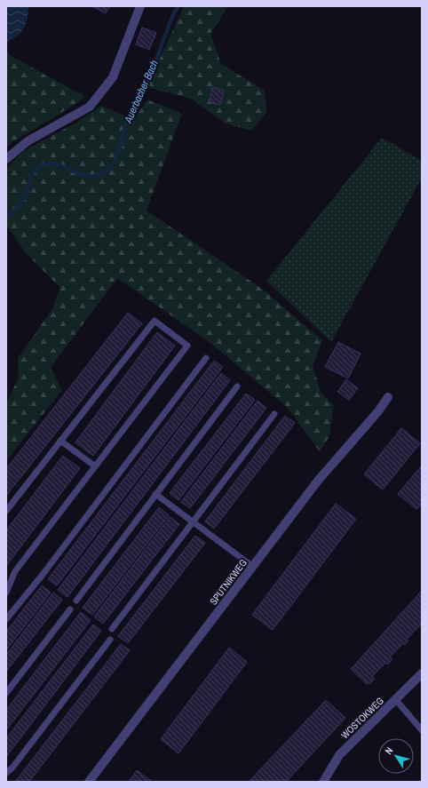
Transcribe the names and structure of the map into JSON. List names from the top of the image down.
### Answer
{
  "streets": {
    "street": ["SPUTNIKWEG", "WOSTOKWEG"]
  },
  "water": ["Auerbacher Bach"],
  "north": "top left"
}
